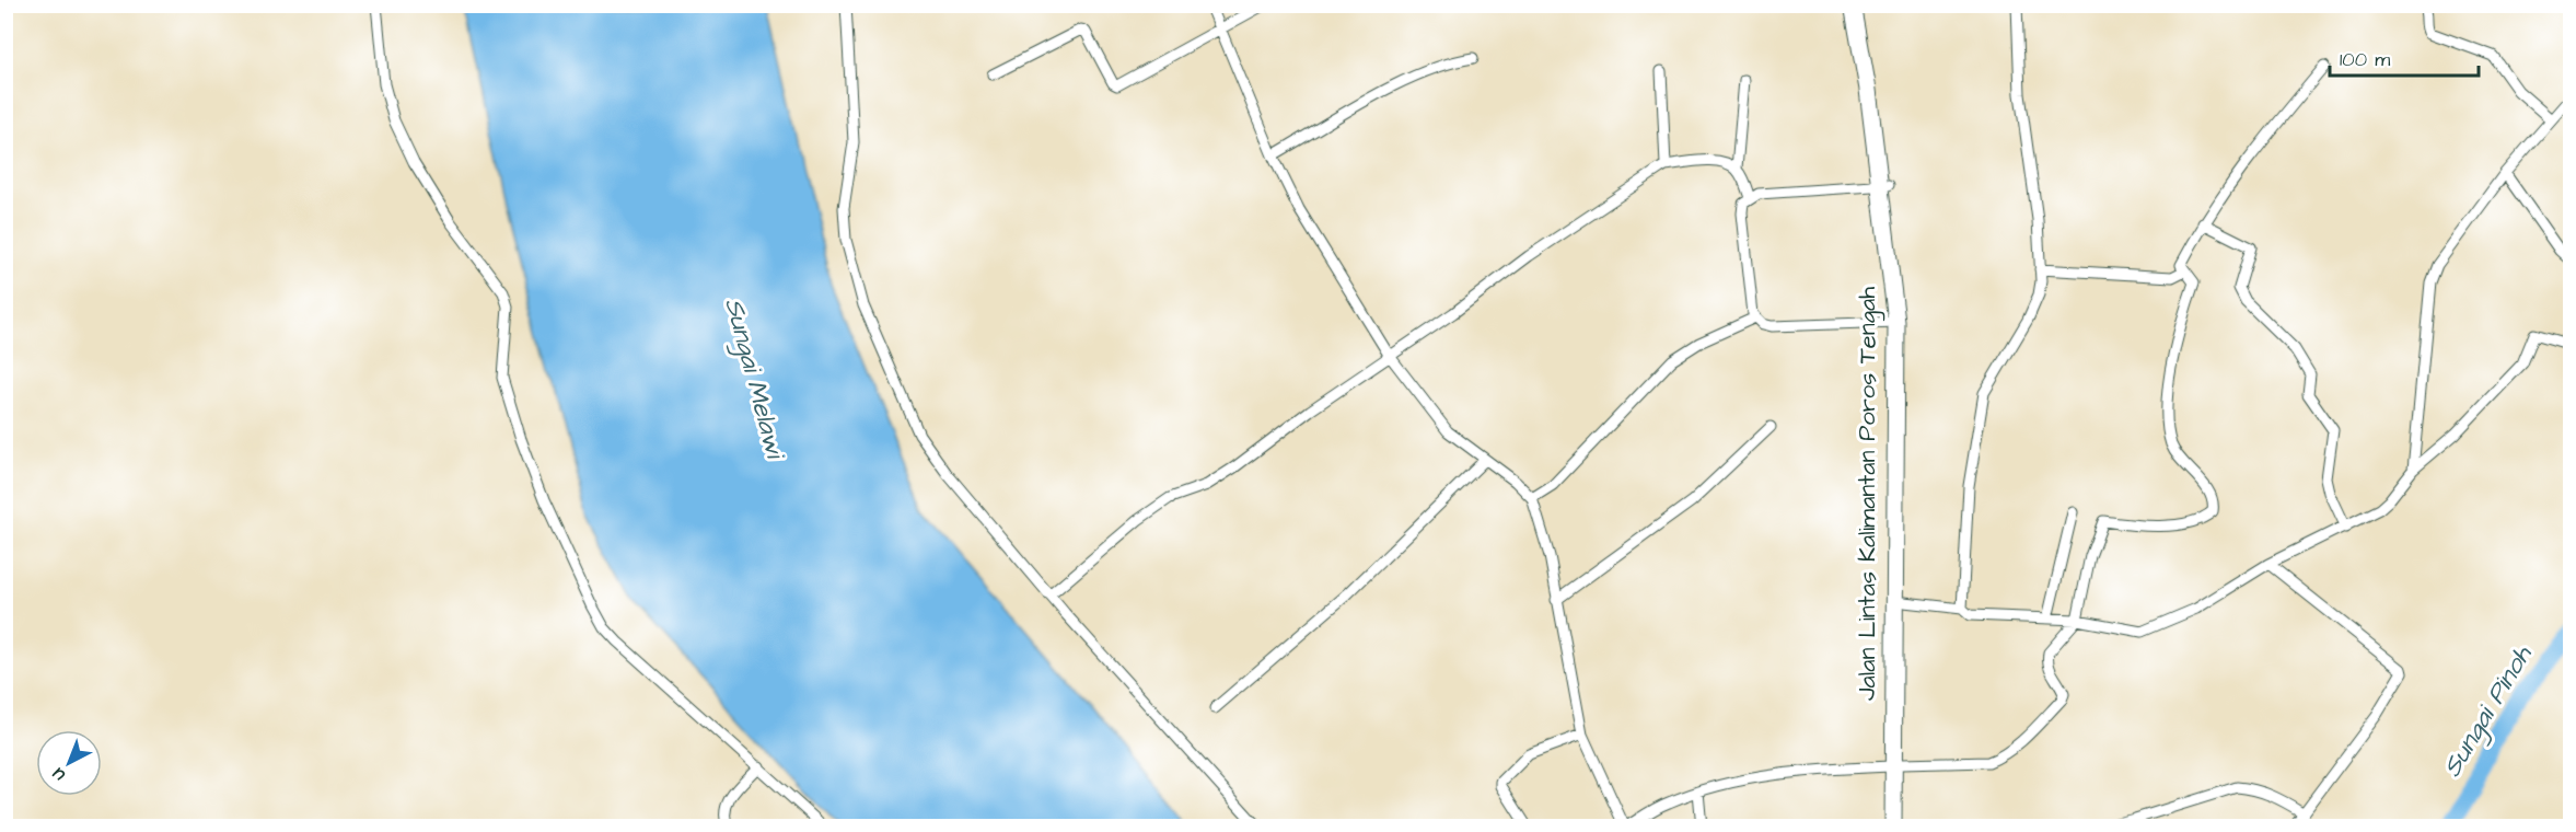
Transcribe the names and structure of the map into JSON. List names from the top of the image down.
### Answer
{
  "streets": {
    "main road": ["Jalan Lintas Kalimantan Poros Tengah"]
  },
  "water": ["Sungai Melawi", "Sungai Pinoh"],
  "scale_bar": "100 m",
  "north": "bottom left"
}
